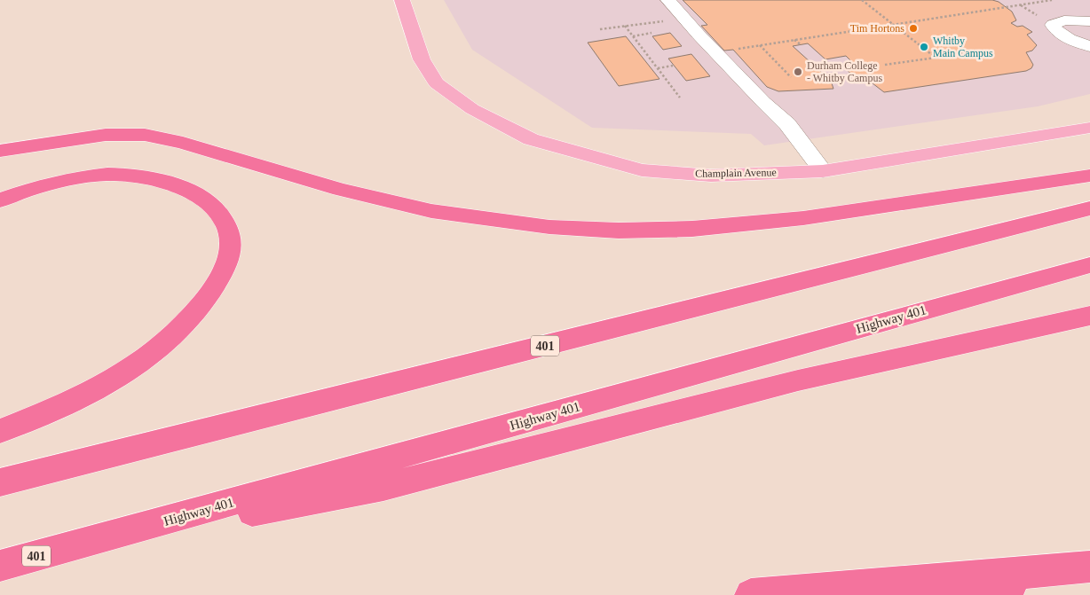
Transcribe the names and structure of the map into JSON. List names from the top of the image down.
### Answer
{
  "streets": {
    "highway": ["Highway 401", "401"],
    "main road": ["Champlain Avenue"]
  },
  "places": ["Tim Hortons", "Whitby Main Campus", "Durham College - Whitby Campus"]
}
